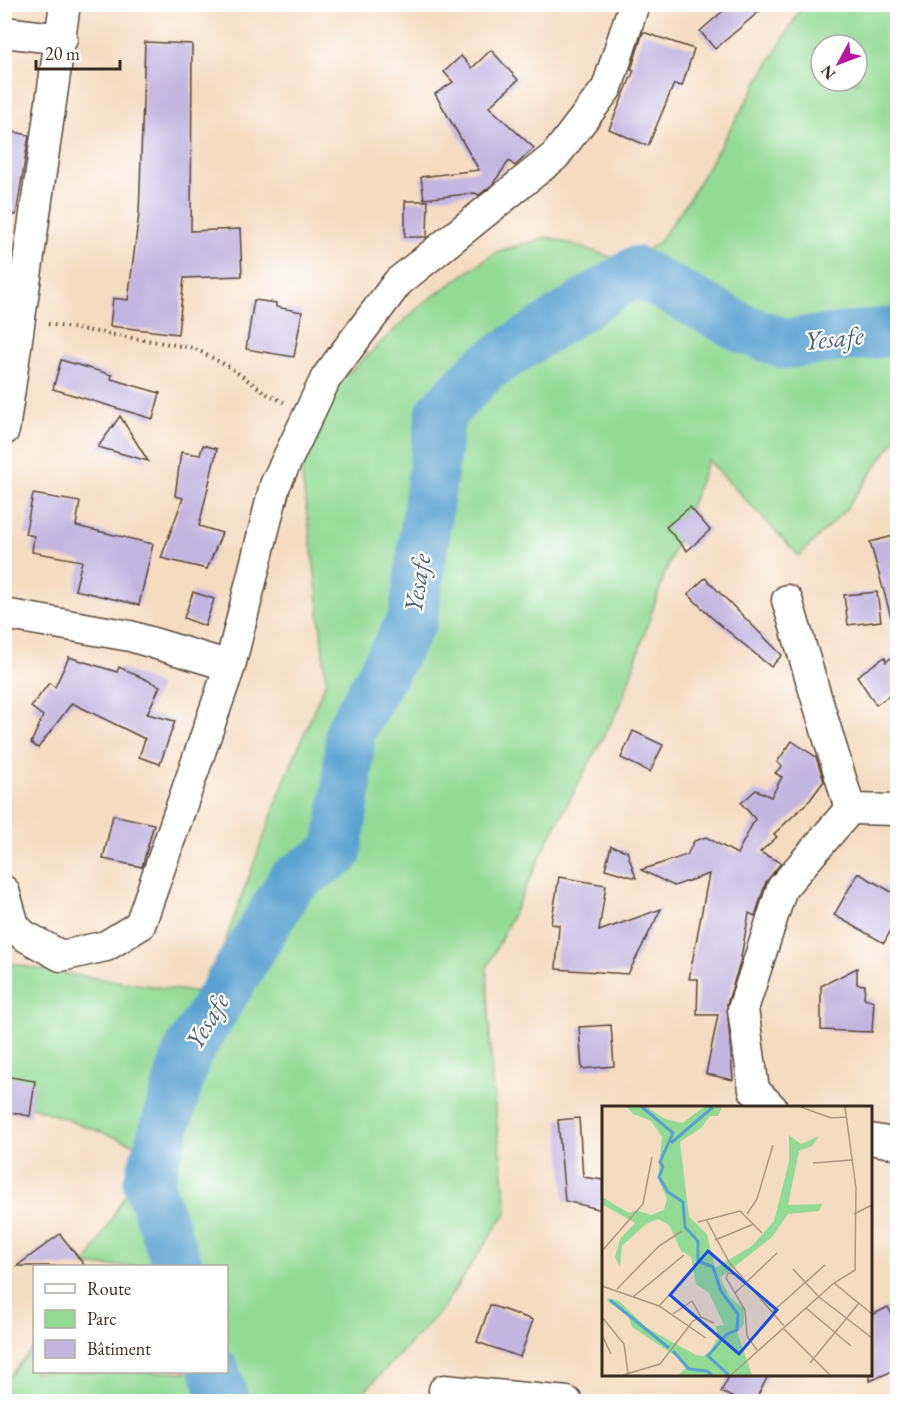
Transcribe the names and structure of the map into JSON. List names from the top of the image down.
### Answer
{
  "water": ["Yesafe"],
  "legend": ["Route", "Parc", "Bâtiment"],
  "scale_bar": "20 m",
  "north": "bottom left"
}
